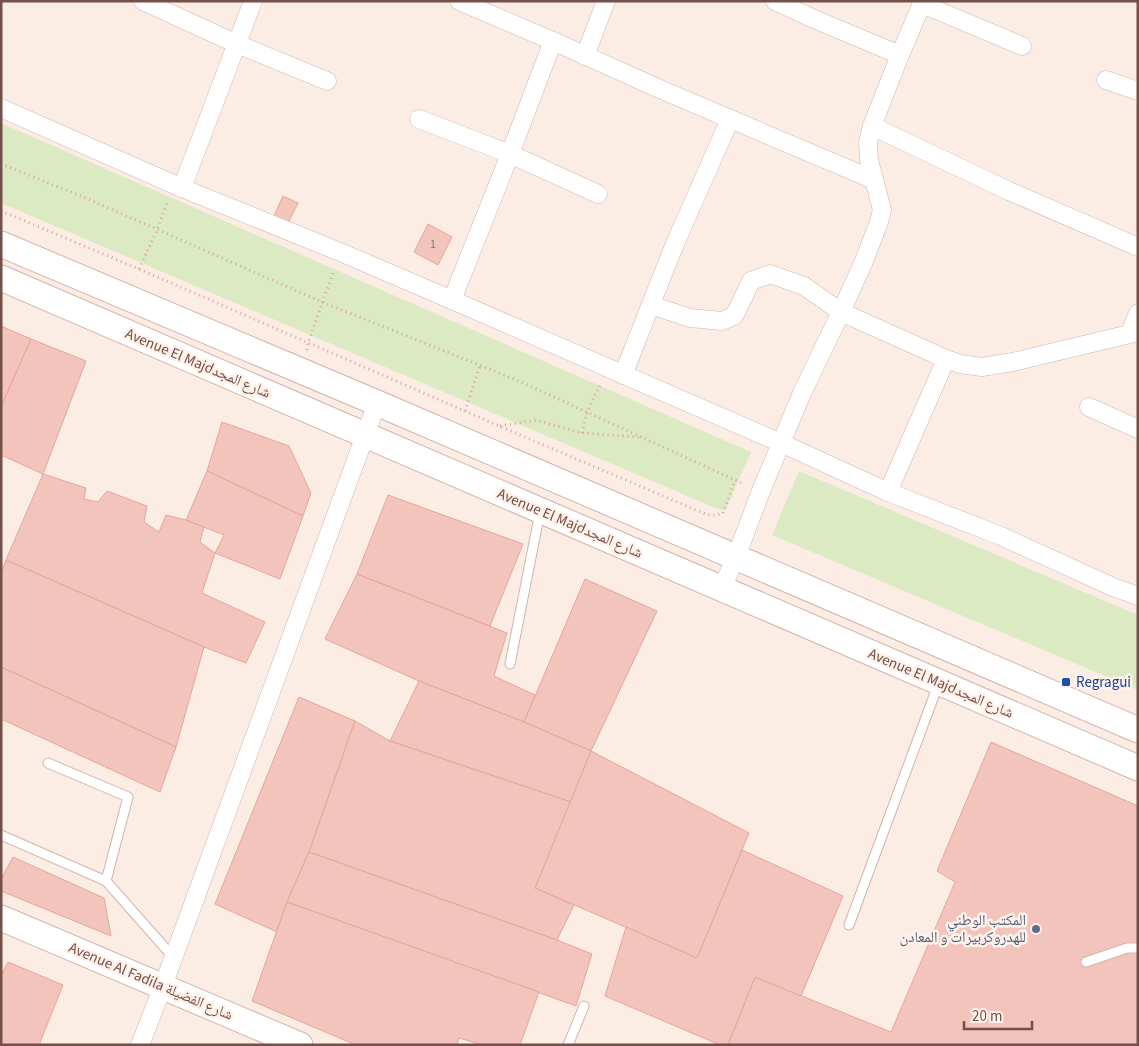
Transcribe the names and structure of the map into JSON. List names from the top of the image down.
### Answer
{
  "streets": {
    "main road": ["Avenue El Majdشارع المجد", "Avenue Al Fadila شارع الفضيلة"]
  },
  "places": {
    "transit": ["Regragui"],
    "other": ["المكتب الوطني للهدروكربيرات و المعادن"]
  },
  "house_numbers": ["1"],
  "scale_bar": "20 m"
}
